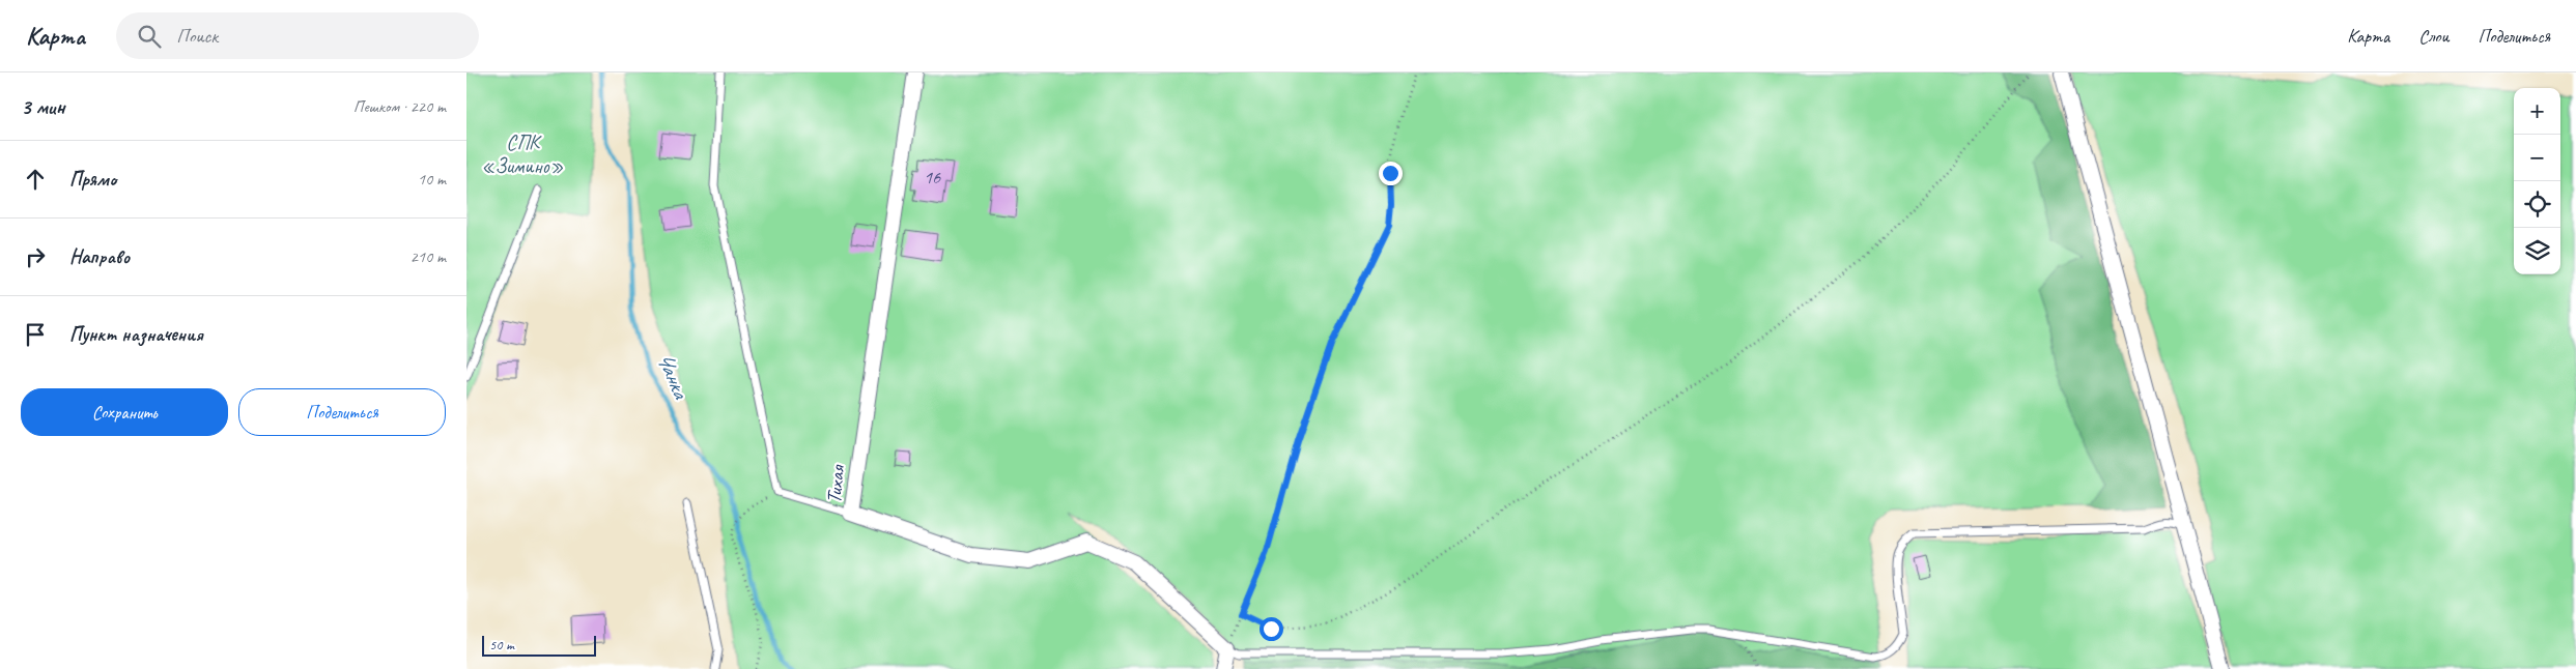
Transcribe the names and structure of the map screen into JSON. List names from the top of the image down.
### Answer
{
  "streets": {
    "street": ["Тихая"]
  },
  "water": ["Чанка"],
  "parks": ["СПК «Зимино»"],
  "house_numbers": ["16"],
  "scale_bar": "50 m",
  "page": {
    "header": "Карта",
    "search": "Поиск",
    "nav": ["Карта", "Слои", "Поделиться"],
    "heading": ["3 мин", "Пешком · 220 m"],
    "map_buttons": ["+", "−"],
    "list": [
      ["Прямо", "10 m"],
      ["Направо", "210 m"],
      "Пункт назначения"
    ],
    "buttons": ["Сохранить", "Поделиться"],
    "scale": "50 m"
  }
}
